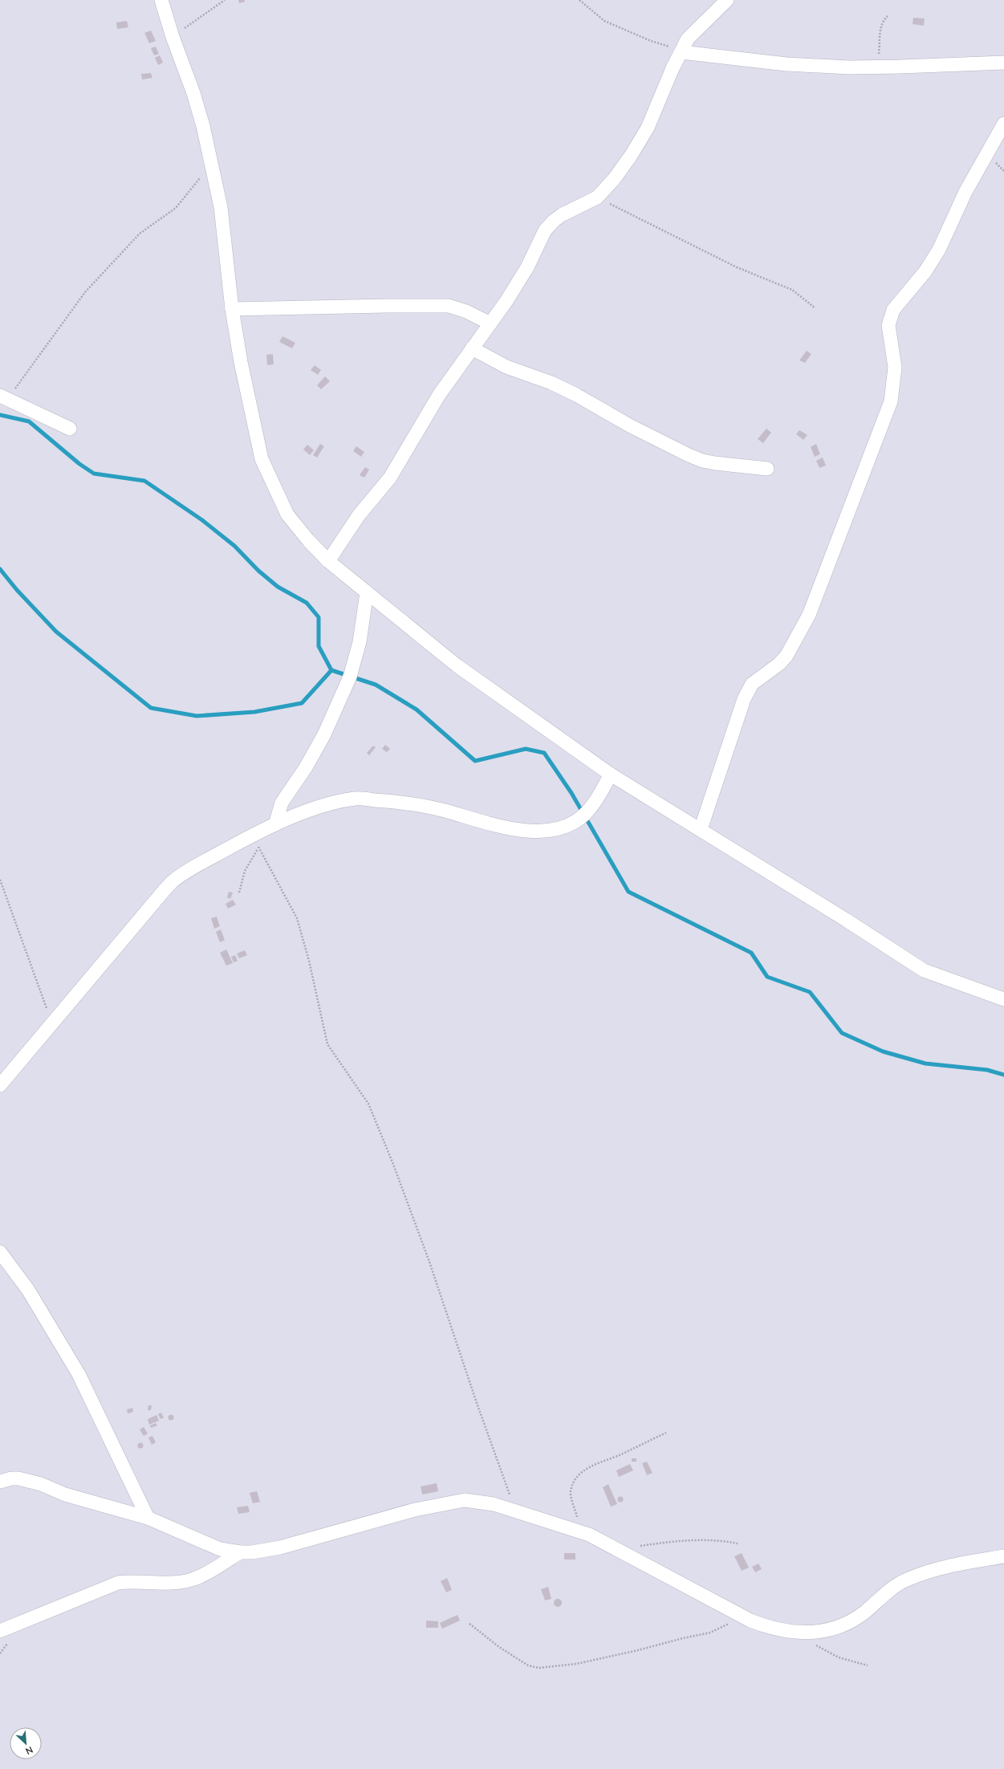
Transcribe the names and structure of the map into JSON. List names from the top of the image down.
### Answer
{
  "north": "bottom right"
}
